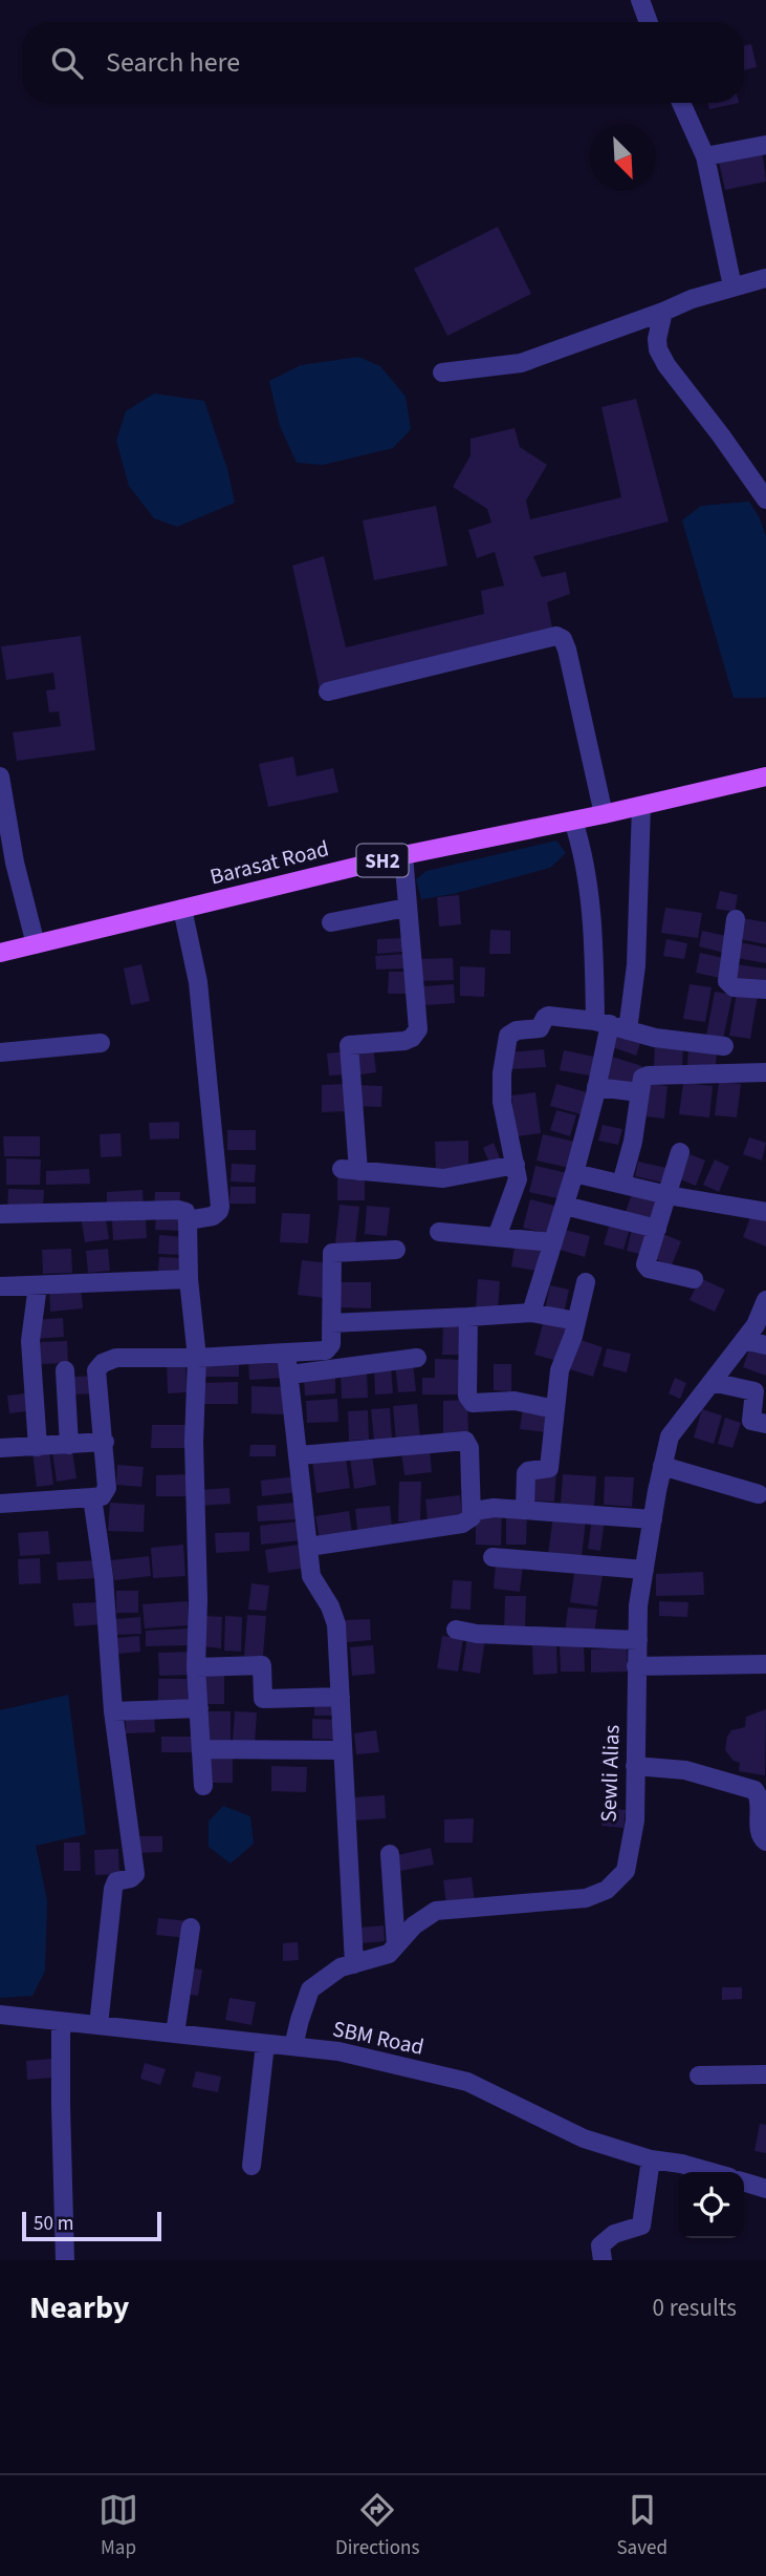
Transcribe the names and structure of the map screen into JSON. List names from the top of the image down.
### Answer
{
  "streets": {
    "main road": ["SH2", "Barasat Road"],
    "street": ["Sewli Alias", "SBM Road"]
  },
  "crossings": [
    ["Sewli Alias", "SBM Road"]
  ],
  "scale_bar": "50 m",
  "north": "bottom right",
  "page": {
    "search": "Search here",
    "scale": "50 m",
    "heading": ["Nearby", "0 results"],
    "nav": ["Map", "Directions", "Saved"]
  }
}
